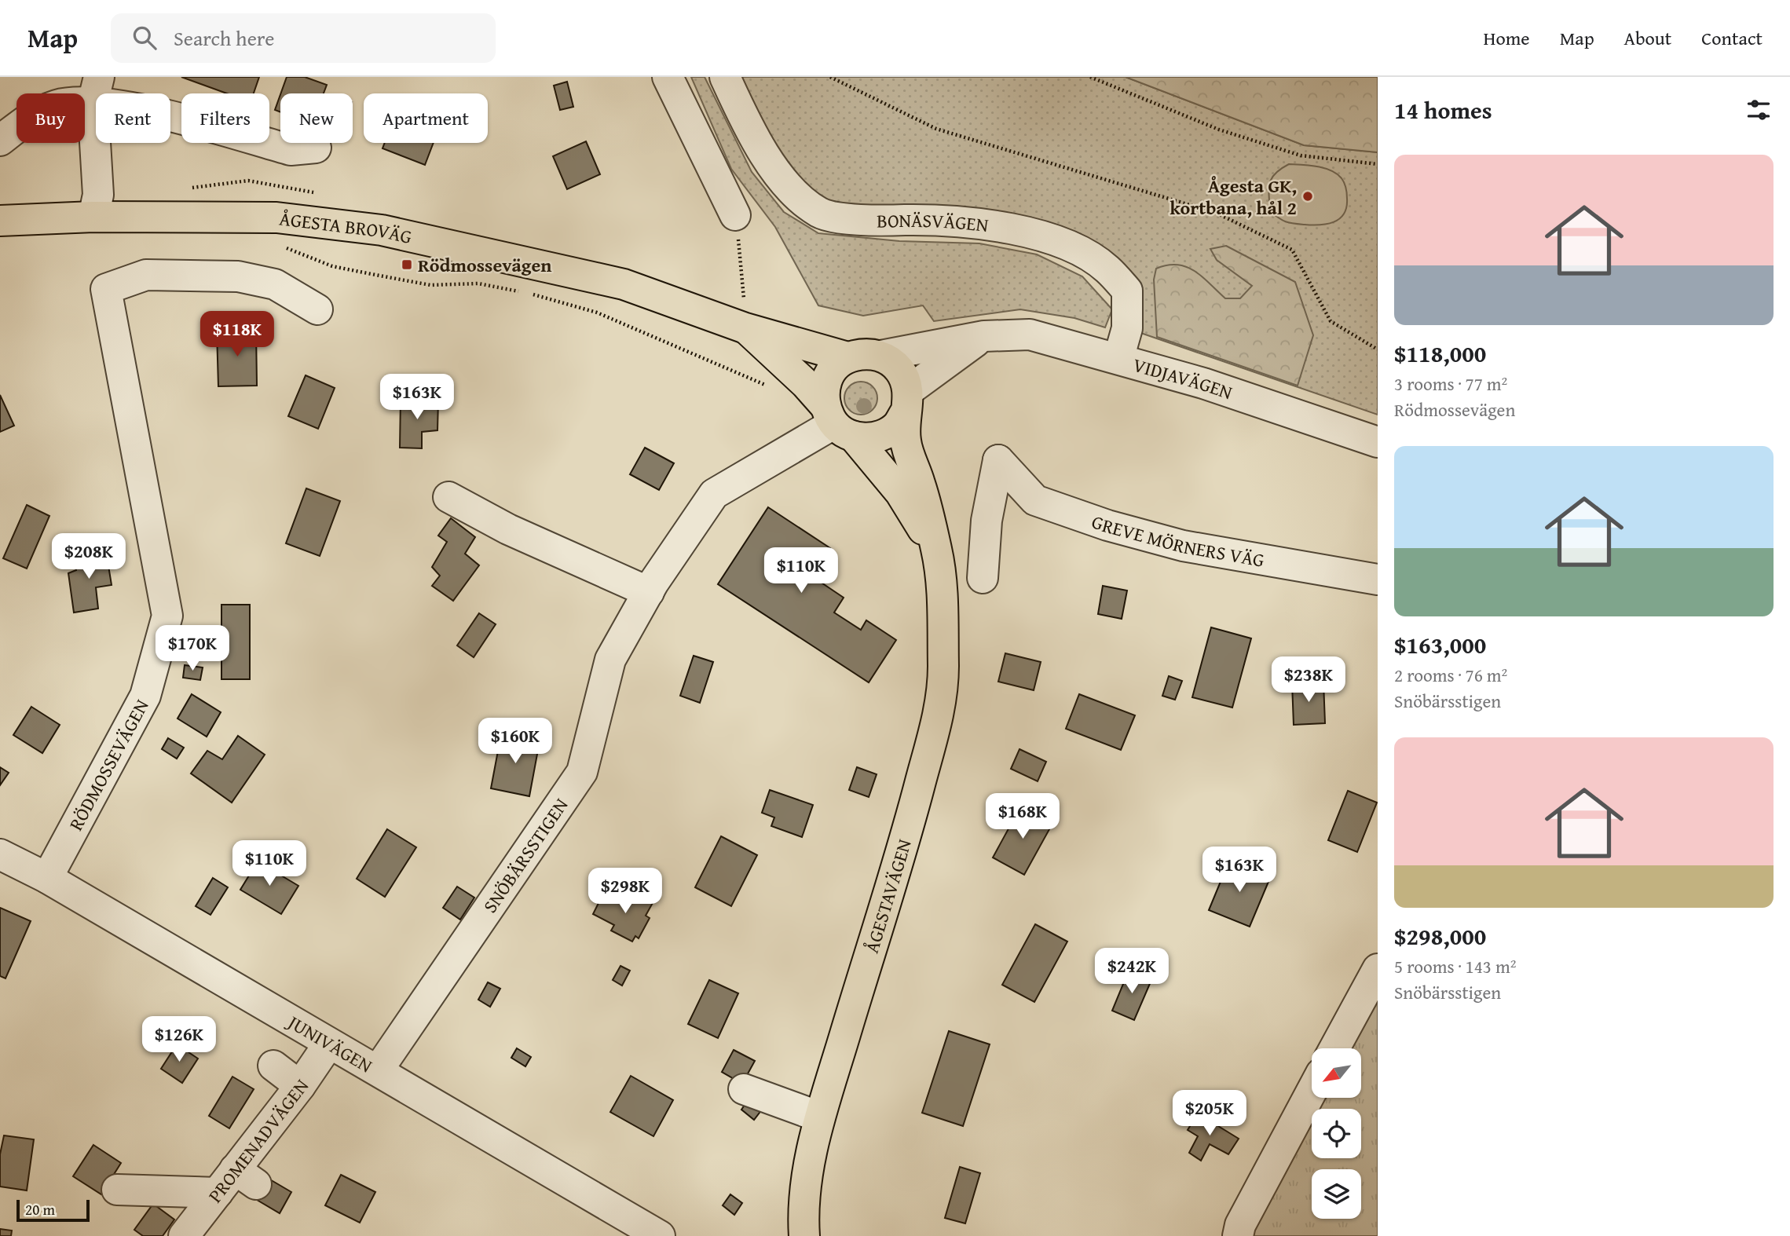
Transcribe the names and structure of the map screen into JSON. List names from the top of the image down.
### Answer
{
  "streets": {
    "main road": ["ÅGESTA BROVÄG", "ÅGESTAVÄGEN"],
    "street": [
      "BONÄSVÄGEN",
      "VIDJAVÄGEN",
      "GREVE MÖRNERS VÄG",
      "RÖDMOSSEVÄGEN",
      "SNÖBÄRSSTIGEN",
      "JUNIVÄGEN",
      "PROMENADVÄGEN"
    ]
  },
  "crossings": [
    ["BONÄSVÄGEN", "VIDJAVÄGEN"],
    ["ÅGESTA BROVÄG", "VIDJAVÄGEN"],
    ["ÅGESTA BROVÄG", "SNÖBÄRSSTIGEN"],
    ["ÅGESTA BROVÄG", "ÅGESTAVÄGEN"],
    ["VIDJAVÄGEN", "SNÖBÄRSSTIGEN"],
    ["VIDJAVÄGEN", "ÅGESTAVÄGEN"],
    ["RÖDMOSSEVÄGEN", "JUNIVÄGEN"],
    ["SNÖBÄRSSTIGEN", "ÅGESTAVÄGEN"],
    ["SNÖBÄRSSTIGEN", "JUNIVÄGEN"],
    ["JUNIVÄGEN", "PROMENADVÄGEN"]
  ],
  "places": {
    "other": ["Ågesta GK, kortbana, hål 2"],
    "transit": ["Rödmossevägen"]
  },
  "scale_bar": "20 m",
  "north": "bottom left",
  "page": {
    "header": "Map",
    "search": "Search here",
    "nav": [
      "Home",
      "Map",
      "About",
      "Contact"
    ],
    "heading": "14 homes",
    "chip": [
      "Buy",
      "Rent",
      "Filters",
      "New",
      "Apartment"
    ],
    "list": [
      {
        "name": "$118,000",
        "note": "3 rooms · 77 m² · Rödmossevägen"
      },
      {
        "name": "$163,000",
        "note": "2 rooms · 76 m² · Snöbärsstigen"
      },
      {
        "name": "$298,000",
        "note": "5 rooms · 143 m² · Snöbärsstigen"
      }
    ],
    "price": [
      "$118K",
      "$163K",
      "$208K",
      "$110K",
      "$170K",
      "$238K",
      "$160K",
      "$168K",
      "$110K",
      "$163K",
      "$298K",
      "$242K",
      "$126K",
      "$205K"
    ],
    "scale": "20 m"
  }
}
